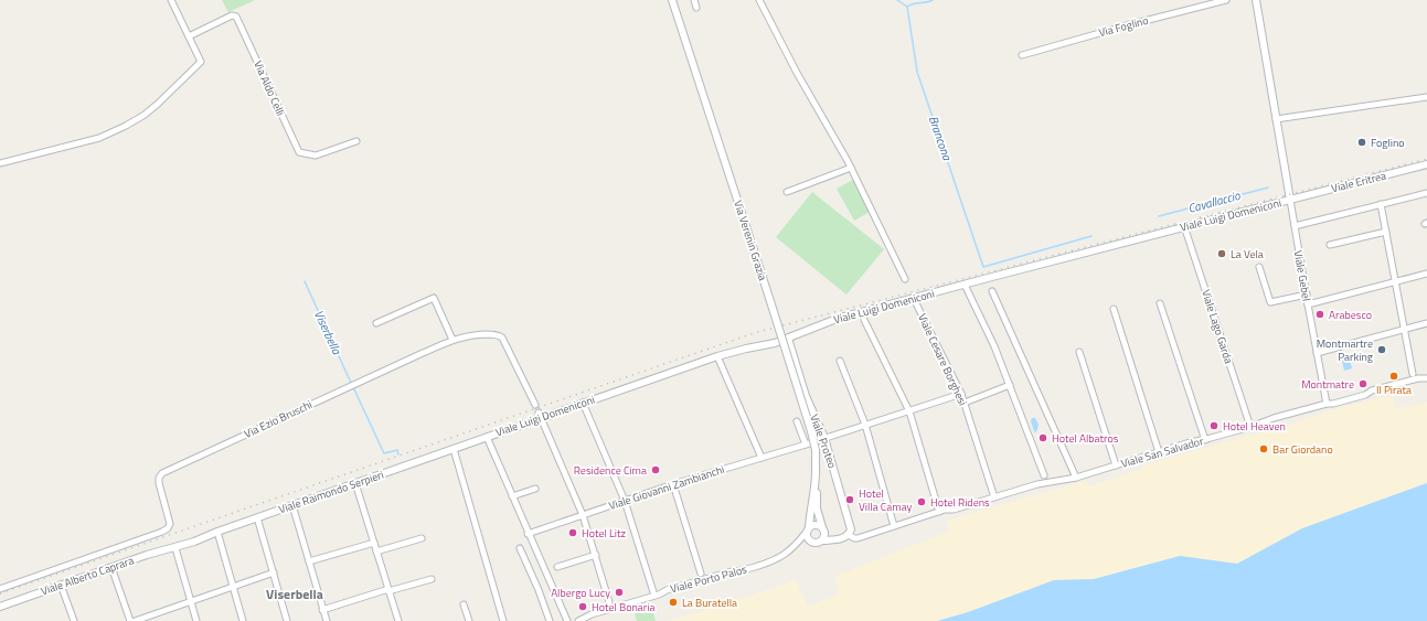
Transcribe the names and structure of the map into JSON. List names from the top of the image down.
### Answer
{
  "streets": {
    "street": [
      "Via Foglino",
      "Via Aldo Celli",
      "Viale Eritrea",
      "Viale Luigi Domeniconi",
      "Via Verenin Grazia",
      "Viale Gebel",
      "Viale Lago Garda",
      "Viale Cesare Borghesi",
      "Via Ezio Bruschi",
      "Viale Proteo",
      "Viale San Salvador",
      "Viale Giovanni Zambianchi",
      "Viale Raimondo Serpieri",
      "Viale Alberto Caprara",
      "Viale Porto Palos"
    ]
  },
  "crossings": [
    ["Viale Eritrea", "Viale Luigi Domeniconi"],
    ["Viale Eritrea", "Viale Gebel"],
    ["Viale Luigi Domeniconi", "Viale Gebel"],
    ["Viale Luigi Domeniconi", "Viale Lago Garda"],
    ["Viale Luigi Domeniconi", "Viale Cesare Borghesi"],
    ["Viale Luigi Domeniconi", "Viale Proteo"],
    ["Viale Luigi Domeniconi", "Viale Raimondo Serpieri"],
    ["Via Verenin Grazia", "Viale Porto Palos"],
    ["Viale Gebel", "Viale San Salvador"],
    ["Viale Lago Garda", "Viale San Salvador"],
    ["Viale Cesare Borghesi", "Viale Giovanni Zambianchi"],
    ["Viale Proteo", "Viale Giovanni Zambianchi"],
    ["Viale Raimondo Serpieri", "Viale Alberto Caprara"]
  ],
  "districts": ["Viserbella"],
  "water": ["Brancona", "Cavallaccio", "Viserbella"],
  "places": [
    "Foglino",
    "La Vela",
    "Arabesco",
    "Montmartre Parking",
    "Il Pirata",
    "Montmatre",
    "Hotel Heaven",
    "Hotel Albatros",
    "Bar Giordano",
    "Residence Cima",
    "Hotel Villa Camay",
    "Hotel Ridens",
    "Hotel Litz",
    "Albergo Lucy",
    "La Buratella",
    "Hotel Bonaria"
  ]
}
